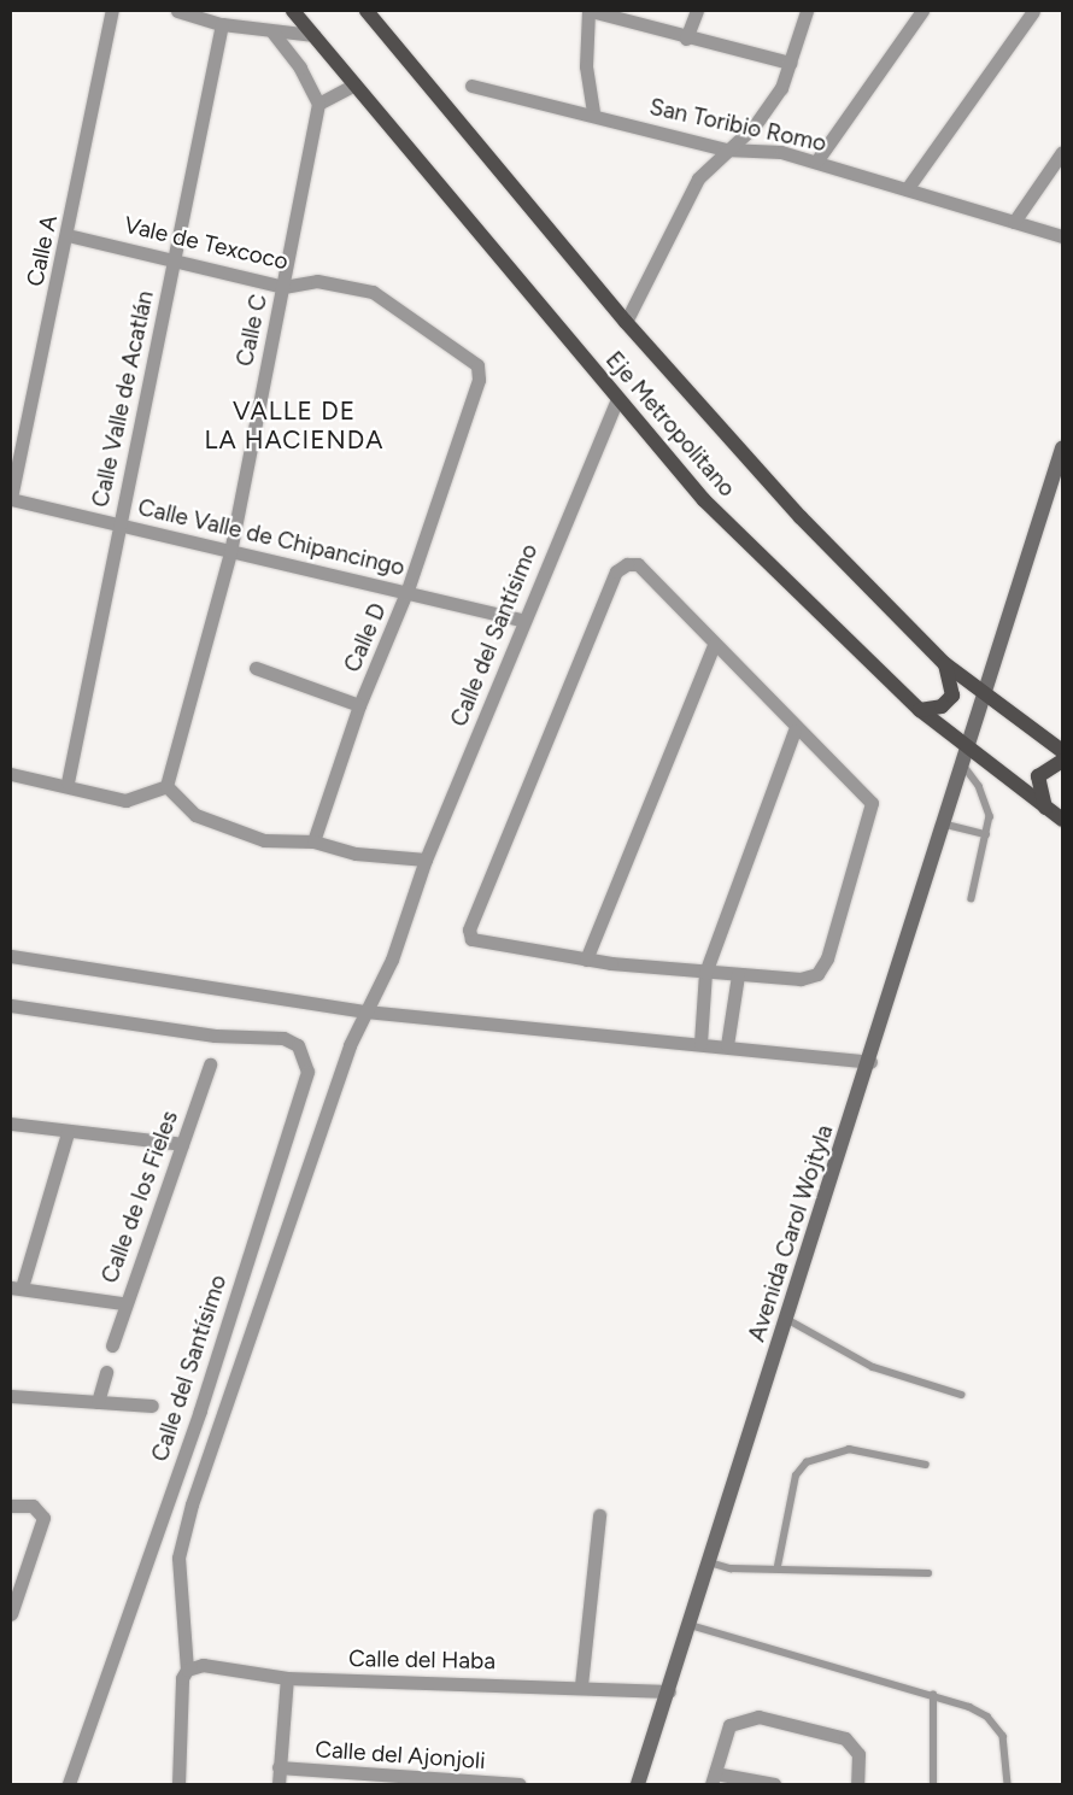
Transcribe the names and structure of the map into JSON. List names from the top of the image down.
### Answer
{
  "streets": {
    "main road": ["Eje Metropolitano"],
    "street": [
      "San Toribio Romo",
      "Vale de Texcoco",
      "Calle A",
      "Calle C",
      "Calle Valle de Acatlán",
      "Calle Valle de Chipancingo",
      "Calle del Santísimo",
      "Calle D",
      "Calle de los Fieles",
      "Avenida Carol Wojtyla",
      "Calle del Haba",
      "Calle del Ajonjoli"
    ]
  },
  "crossings": [
    ["Vale de Texcoco", "Calle A"],
    ["Vale de Texcoco", "Calle C"],
    ["Vale de Texcoco", "Calle Valle de Acatlán"],
    ["Vale de Texcoco", "Calle D"],
    ["Calle A", "Calle Valle de Chipancingo"],
    ["Calle C", "Calle Valle de Chipancingo"],
    ["Calle Valle de Acatlán", "Calle Valle de Chipancingo"],
    ["Eje Metropolitano", "Calle del Santísimo"],
    ["Eje Metropolitano", "Avenida Carol Wojtyla"],
    ["Calle Valle de Chipancingo", "Calle del Santísimo"],
    ["Calle Valle de Chipancingo", "Calle D"],
    ["Calle del Santísimo", "Calle del Haba"],
    ["Avenida Carol Wojtyla", "Calle del Haba"]
  ],
  "districts": ["VALLE DE LA HACIENDA"]
}
